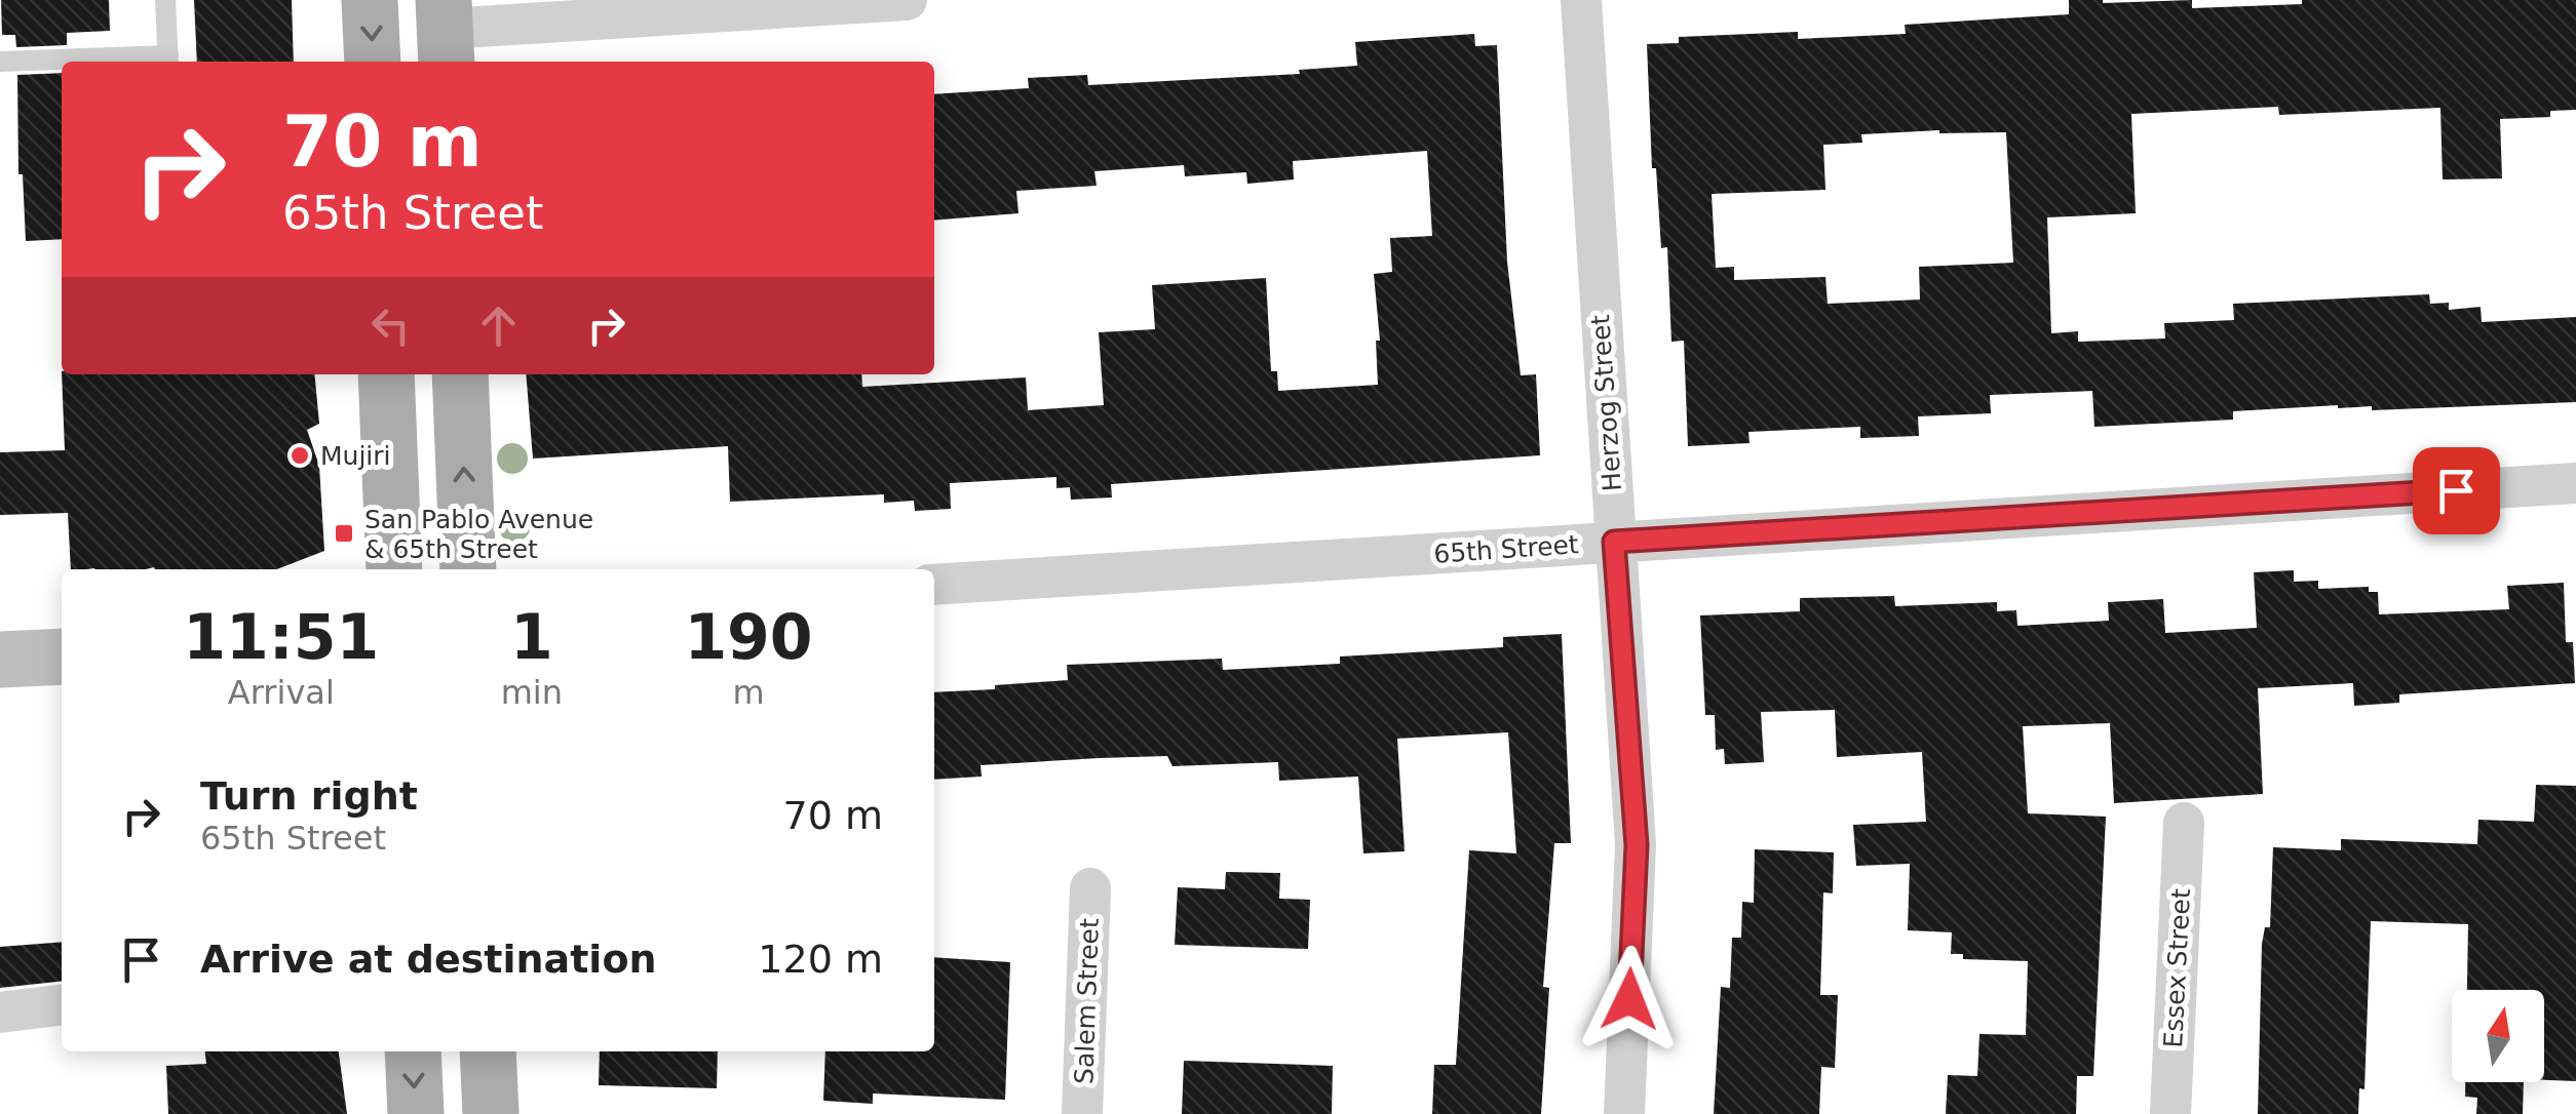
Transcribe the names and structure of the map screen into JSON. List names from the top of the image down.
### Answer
{
  "streets": {
    "street": [
      "Herzog Street",
      "65th Street",
      "Essex Street",
      "Salem Street"
    ]
  },
  "crossings": [
    ["Herzog Street", "65th Street"]
  ],
  "places": {
    "other": ["Mujiri"],
    "transit": ["San Pablo Avenue & 65th Street"]
  },
  "north": "top",
  "page": {
    "turn": ["70 m", "65th Street"],
    "eta": [
      "11:51",
      "Arrival",
      "1",
      "min",
      "190",
      "m"
    ],
    "list": [
      {
        "name": "Turn right",
        "note": "65th Street",
        "value": "70 m"
      },
      {
        "name": "Arrive at destination",
        "value": "120 m"
      }
    ]
  }
}
